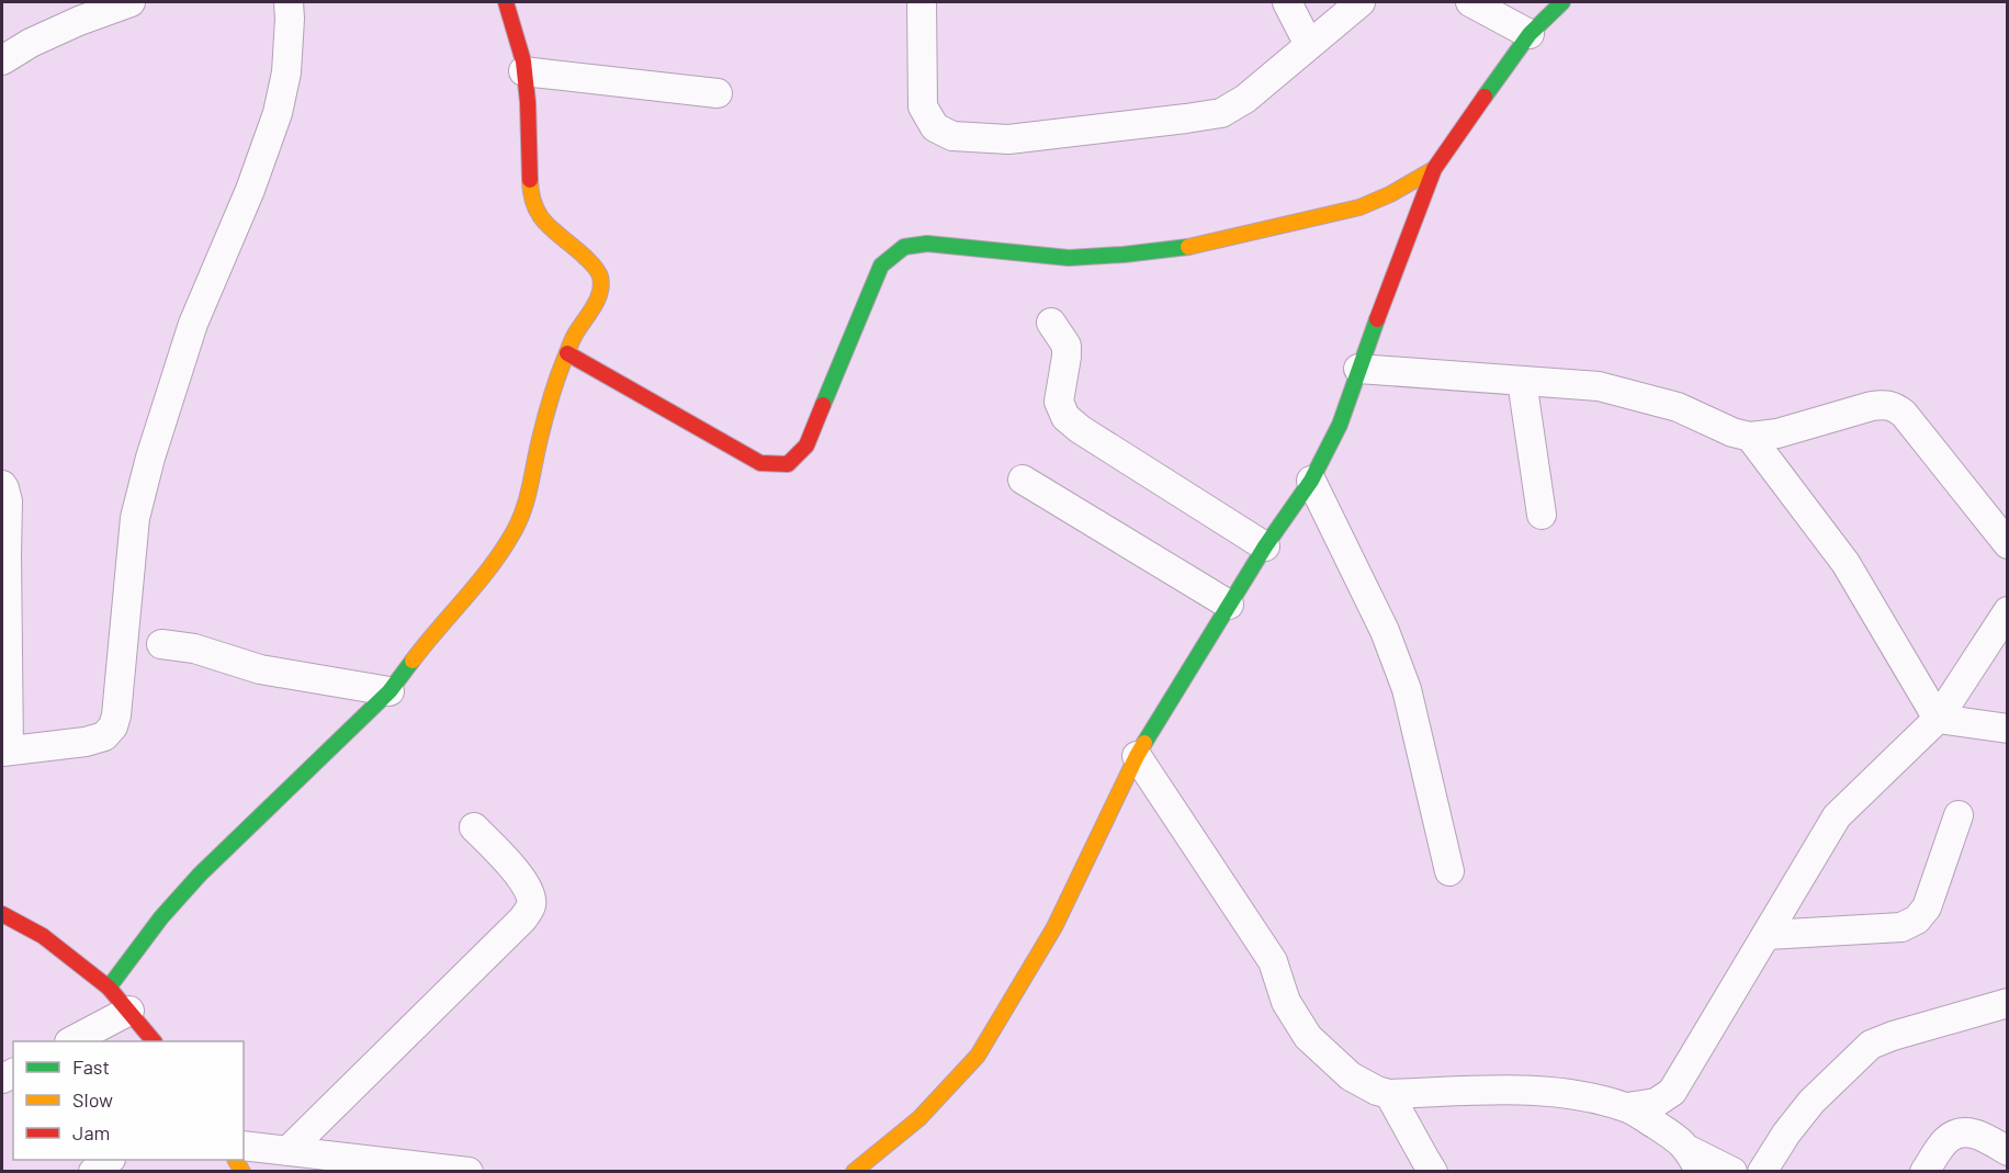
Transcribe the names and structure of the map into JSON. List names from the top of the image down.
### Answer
{
  "legend": ["Fast", "Slow", "Jam"]
}
